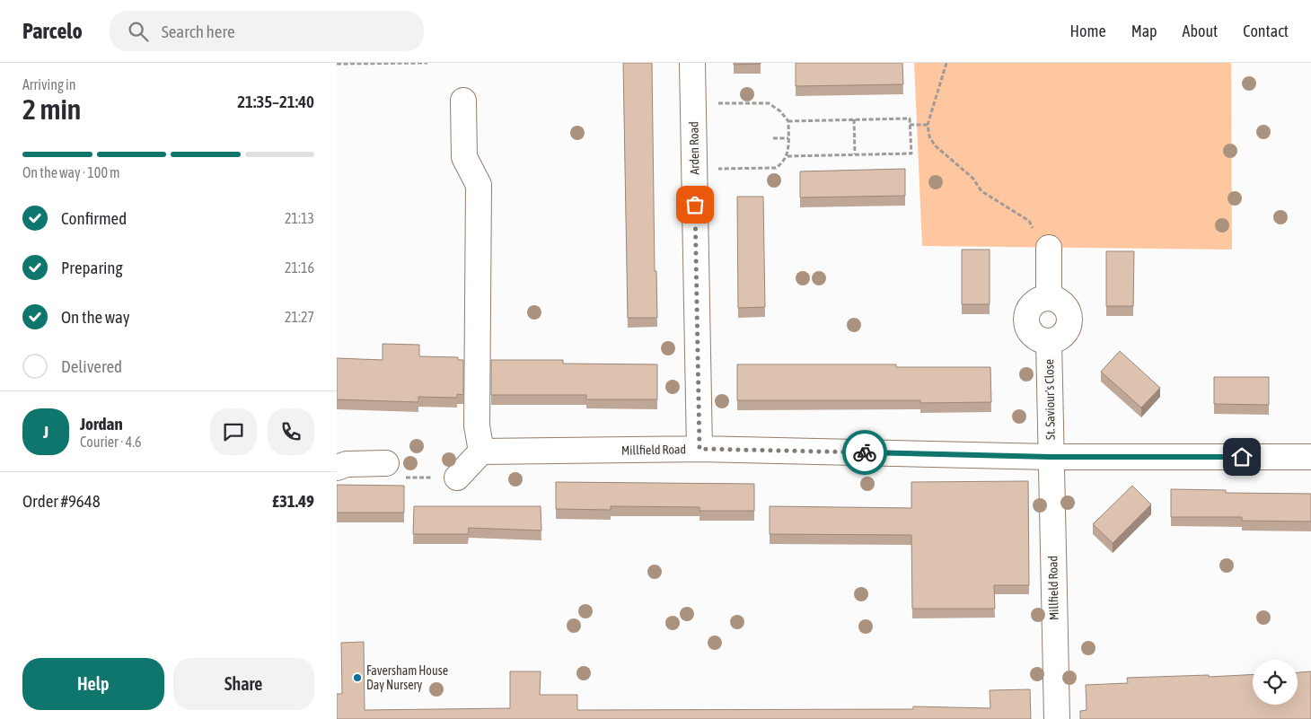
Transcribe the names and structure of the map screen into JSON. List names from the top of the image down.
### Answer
{
  "streets": {
    "street": ["Arden Road", "St. Saviour's Close", "Millfield Road"]
  },
  "crossings": [
    ["Arden Road", "Millfield Road"],
    ["St. Saviour's Close", "Millfield Road"]
  ],
  "places": ["Faversham House Day Nursery"],
  "page": {
    "header": "Parcelo",
    "search": "Search here",
    "nav": [
      "Home",
      "Map",
      "About",
      "Contact"
    ],
    "heading": ["2 min", "Arriving in", "21:35–21:40"],
    "panel": [
      "Jordan",
      "Courier · 4.6",
      "Order #9648",
      "£31.49"
    ],
    "bar": "On the way · 100 m",
    "list": [
      ["Confirmed", "21:13"],
      ["Preparing", "21:16"],
      ["On the way", "21:27"],
      "Delivered"
    ],
    "round": "J",
    "buttons": ["Help", "Share"]
  }
}
